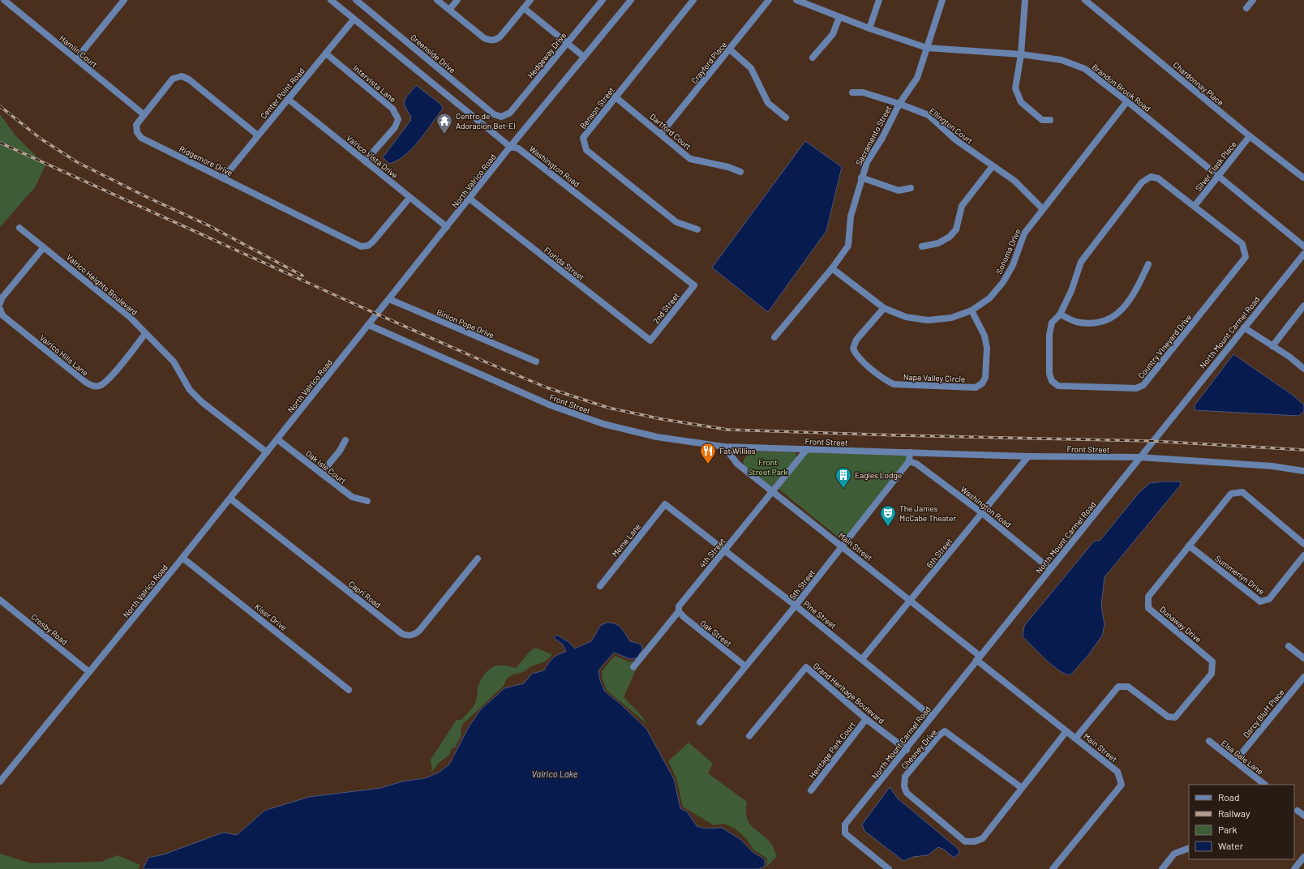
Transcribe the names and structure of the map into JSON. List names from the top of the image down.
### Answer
{
  "streets": {
    "street": [
      "Hamlin Court",
      "Greenside Drive",
      "Hedgeway Drive",
      "Crayford Place",
      "Intervista Lane",
      "Chardonnay Place",
      "Brandon Brook Road",
      "Center Point Road",
      "Benson Street",
      "Ellington Court",
      "Dartford Court",
      "Sacramento Street",
      "Valrico Vista Drive",
      "Ridgemore Drive",
      "Washington Road",
      "Silver Flask Place",
      "North Valrico Road",
      "Sonoma Drive",
      "Florida Street",
      "Valrico Heights Boulevard",
      "2nd Street",
      "Binion Pope Drive",
      "North Mount Carmel Road",
      "Country Vineyard Drive",
      "Valrico Hills Lane",
      "Napa Valley Circle",
      "Front Street",
      "Oak Isle Court",
      "Meme Lane",
      "Main Street",
      "4th Street",
      "6th Street",
      "Summerlyn Drive",
      "5th Street",
      "Capri Road",
      "Pine Street",
      "Kiser Drive",
      "Dunaway Drive",
      "Crosby Road",
      "Oak Street",
      "Grand Heritage Boulevard",
      "Darcy Bluff Place",
      "Chesney Drive",
      "Heritage Park Court",
      "Elsa Gale Lane"
    ]
  },
  "crossings": [
    ["Hamlin Court", "Ridgemore Drive"],
    ["Greenside Drive", "Hedgeway Drive"],
    ["Crayford Place", "Dartford Court"],
    ["Intervista Lane", "Center Point Road"],
    ["Intervista Lane", "Valrico Vista Drive"],
    ["Chardonnay Place", "Silver Flask Place"],
    ["Brandon Brook Road", "Sacramento Street"],
    ["Brandon Brook Road", "Silver Flask Place"],
    ["Brandon Brook Road", "Sonoma Drive"],
    ["Center Point Road", "Valrico Vista Drive"],
    ["Center Point Road", "Ridgemore Drive"],
    ["Center Point Road", "Washington Road"],
    ["Benson Street", "Dartford Court"],
    ["Ellington Court", "Sacramento Street"],
    ["Ellington Court", "Sonoma Drive"],
    ["Sacramento Street", "Sonoma Drive"],
    ["Valrico Vista Drive", "Ridgemore Drive"],
    ["Valrico Vista Drive", "North Valrico Road"],
    ["Washington Road", "North Valrico Road"],
    ["Washington Road", "2nd Street"],
    ["Washington Road", "North Mount Carmel Road"],
    ["Washington Road", "6th Street"],
    ["Washington Road", "5th Street"],
    ["Silver Flask Place", "Country Vineyard Drive"],
    ["North Valrico Road", "Florida Street"],
    ["North Valrico Road", "Valrico Heights Boulevard"],
    ["North Valrico Road", "Binion Pope Drive"],
    ["North Valrico Road", "Front Street"],
    ["North Valrico Road", "Oak Isle Court"],
    ["North Valrico Road", "Capri Road"],
    ["North Valrico Road", "Kiser Drive"],
    ["North Valrico Road", "Crosby Road"],
    ["Sonoma Drive", "Napa Valley Circle"],
    ["Florida Street", "2nd Street"],
    ["Valrico Heights Boulevard", "Valrico Hills Lane"],
    ["North Mount Carmel Road", "Front Street"],
    ["North Mount Carmel Road", "Main Street"],
    ["North Mount Carmel Road", "Pine Street"],
    ["North Mount Carmel Road", "Grand Heritage Boulevard"],
    ["Front Street", "Main Street"],
    ["Front Street", "4th Street"],
    ["Front Street", "6th Street"],
    ["Meme Lane", "Pine Street"],
    ["Main Street", "4th Street"],
    ["Main Street", "6th Street"],
    ["Main Street", "5th Street"],
    ["Main Street", "Dunaway Drive"],
    ["Main Street", "Chesney Drive"],
    ["4th Street", "Pine Street"],
    ["4th Street", "Oak Street"],
    ["6th Street", "Pine Street"],
    ["Summerlyn Drive", "Dunaway Drive"],
    ["5th Street", "Pine Street"],
    ["5th Street", "Oak Street"],
    ["Grand Heritage Boulevard", "Heritage Park Court"],
    ["Darcy Bluff Place", "Elsa Gale Lane"]
  ],
  "water": ["Valrico Lake"],
  "parks": ["Front Street Park"],
  "places": {
    "temple": ["Centro de Adoracion Bet-El"],
    "restaurant": ["Fat Willies"],
    "building": ["Eagles Lodge"],
    "theatre": ["The James McCabe Theater"]
  },
  "legend": [
    "Road",
    "Railway",
    "Park",
    "Water"
  ]
}
